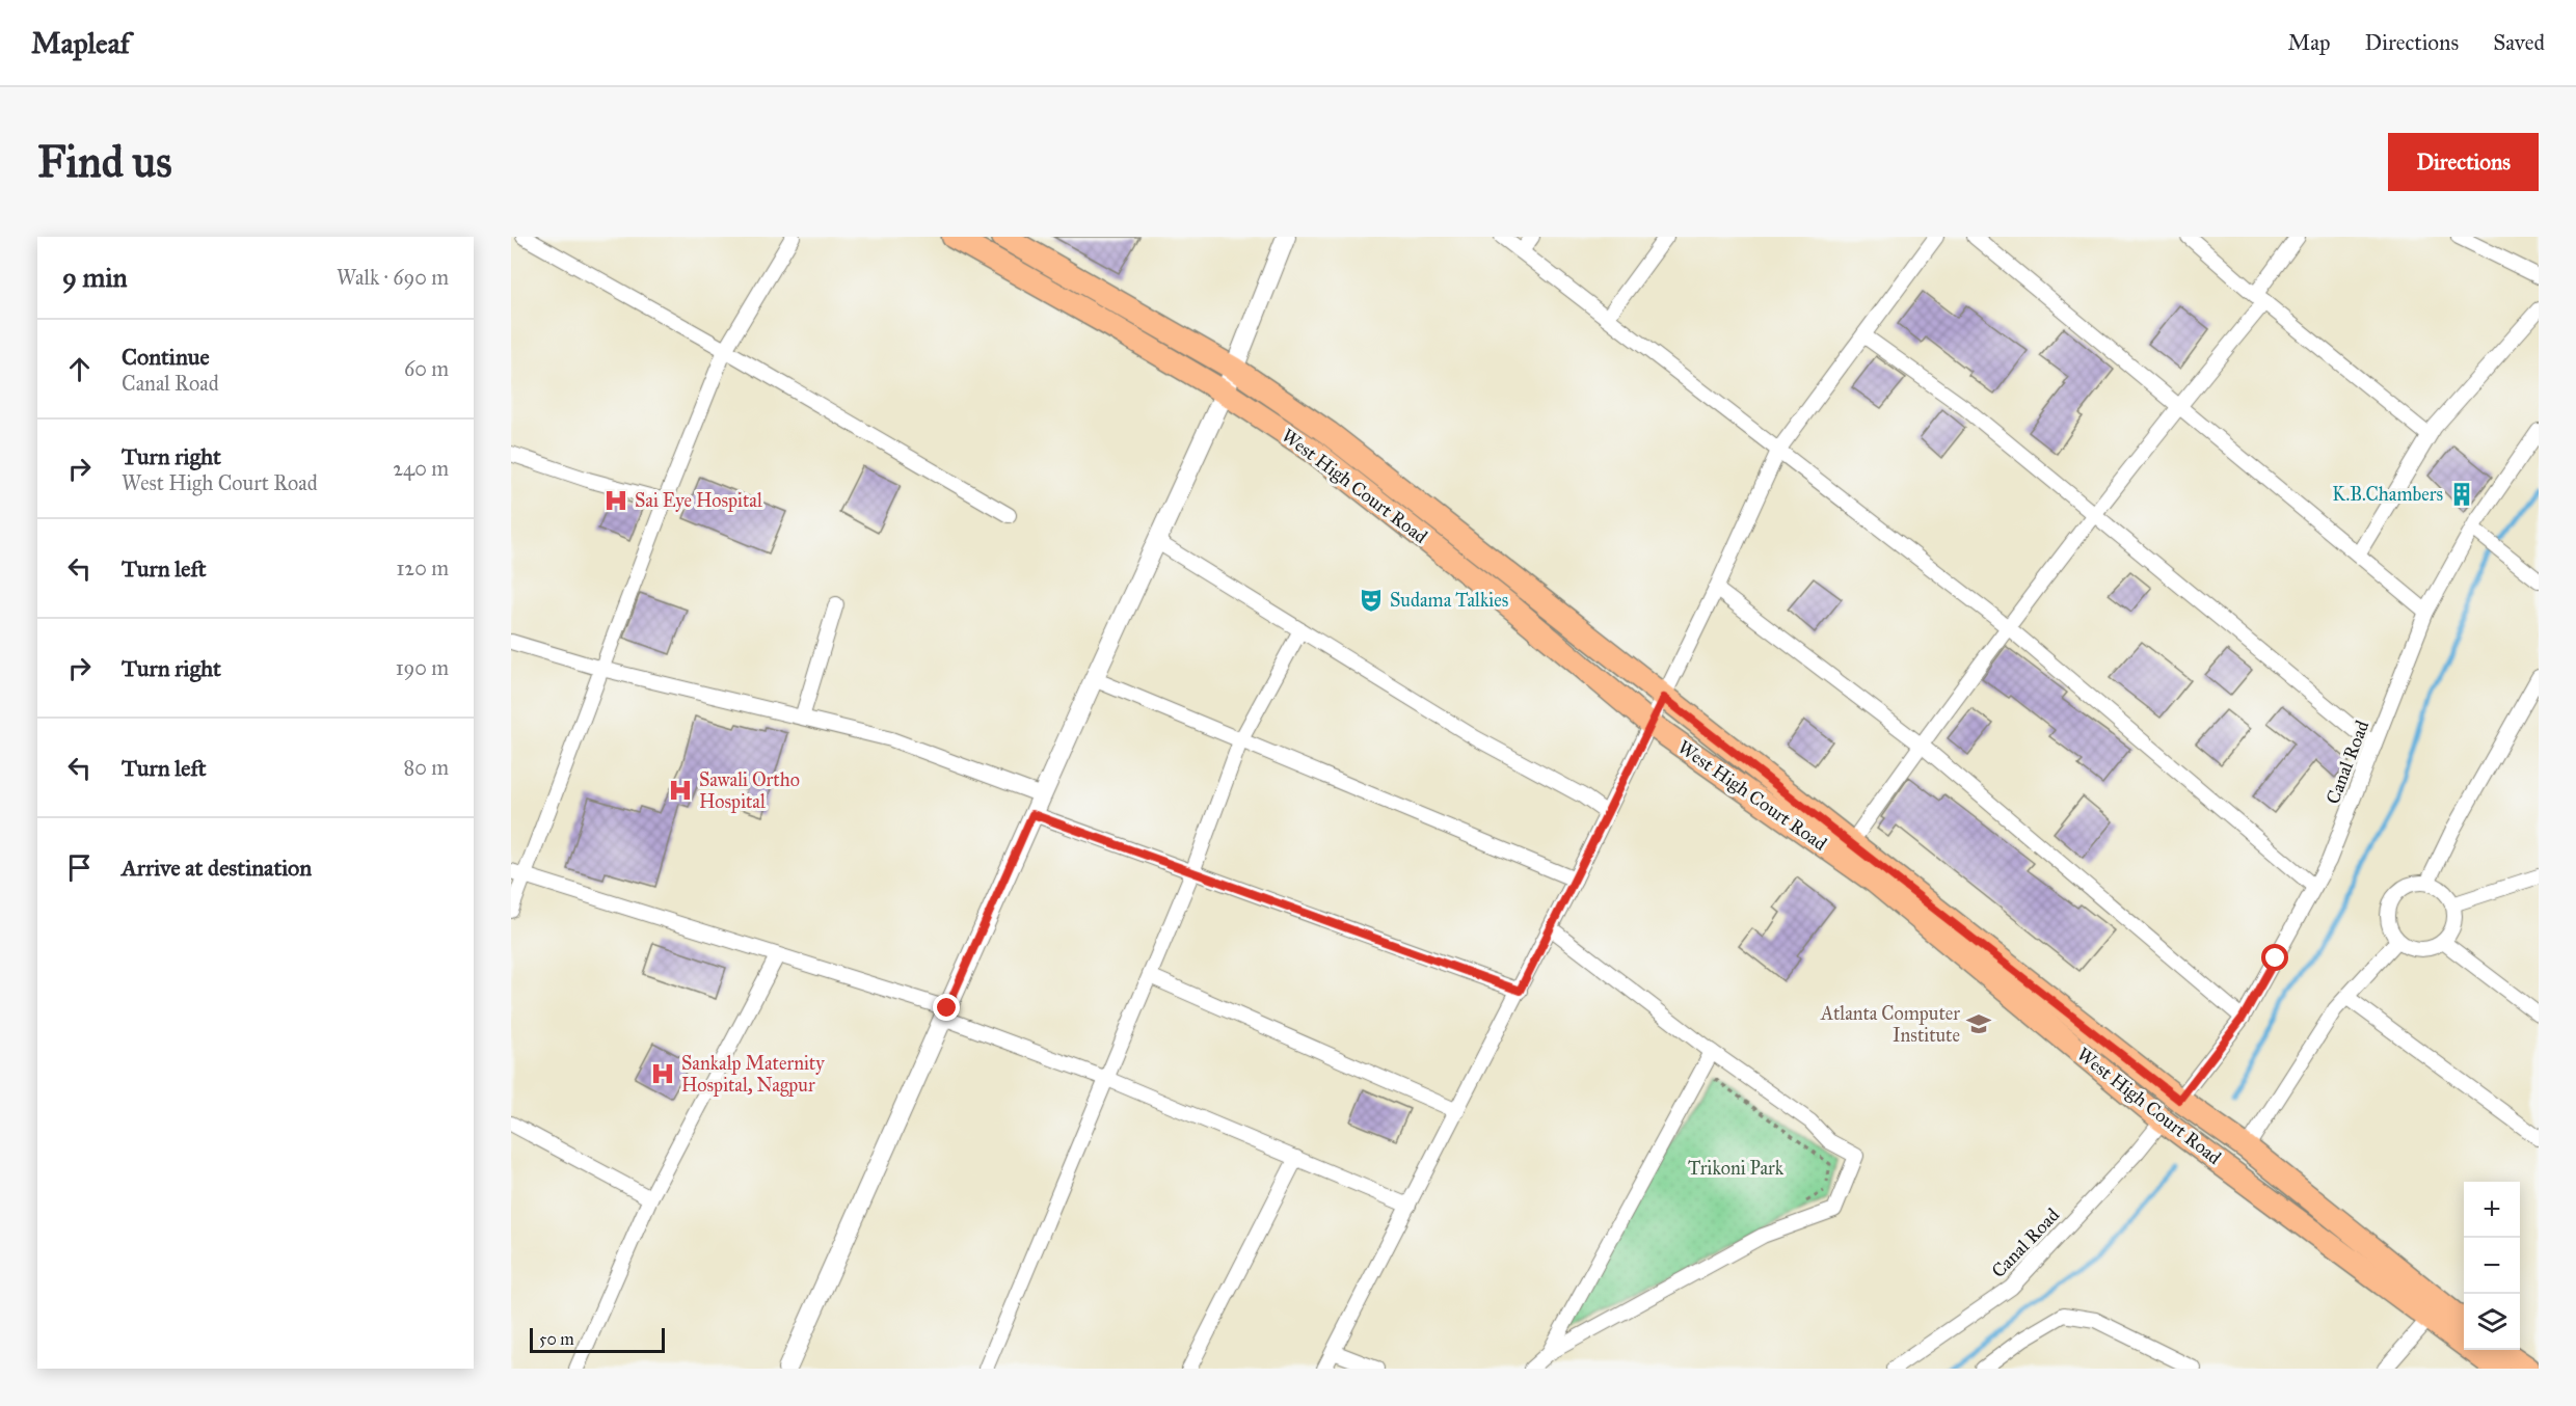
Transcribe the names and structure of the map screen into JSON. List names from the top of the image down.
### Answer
{
  "streets": {
    "main road": ["West High Court Road"],
    "street": ["Canal Road"]
  },
  "crossings": [
    ["West High Court Road", "Canal Road"]
  ],
  "parks": ["Trikoni Park"],
  "places": {
    "building": ["K.B.Chambers"],
    "hospital": ["Sai Eye Hospital", "Sawali Ortho Hospital", "Sankalp Maternity Hospital, Nagpur"],
    "theatre": ["Sudama Talkies"],
    "school or university": ["Atlanta Computer Institute"]
  },
  "scale_bar": "50 m",
  "page": {
    "header": "Mapleaf",
    "nav": ["Map", "Directions", "Saved"],
    "buttons": "Directions",
    "title": "Find us",
    "heading": ["9 min", "Walk · 690 m"],
    "list": [
      ["Continue", "Canal Road", "60 m"],
      ["Turn right", "West High Court Road", "240 m"],
      ["Turn left", "120 m"],
      ["Turn right", "190 m"],
      ["Turn left", "80 m"],
      "Arrive at destination"
    ],
    "map_buttons": ["+", "−"],
    "scale": "50 m"
  }
}
